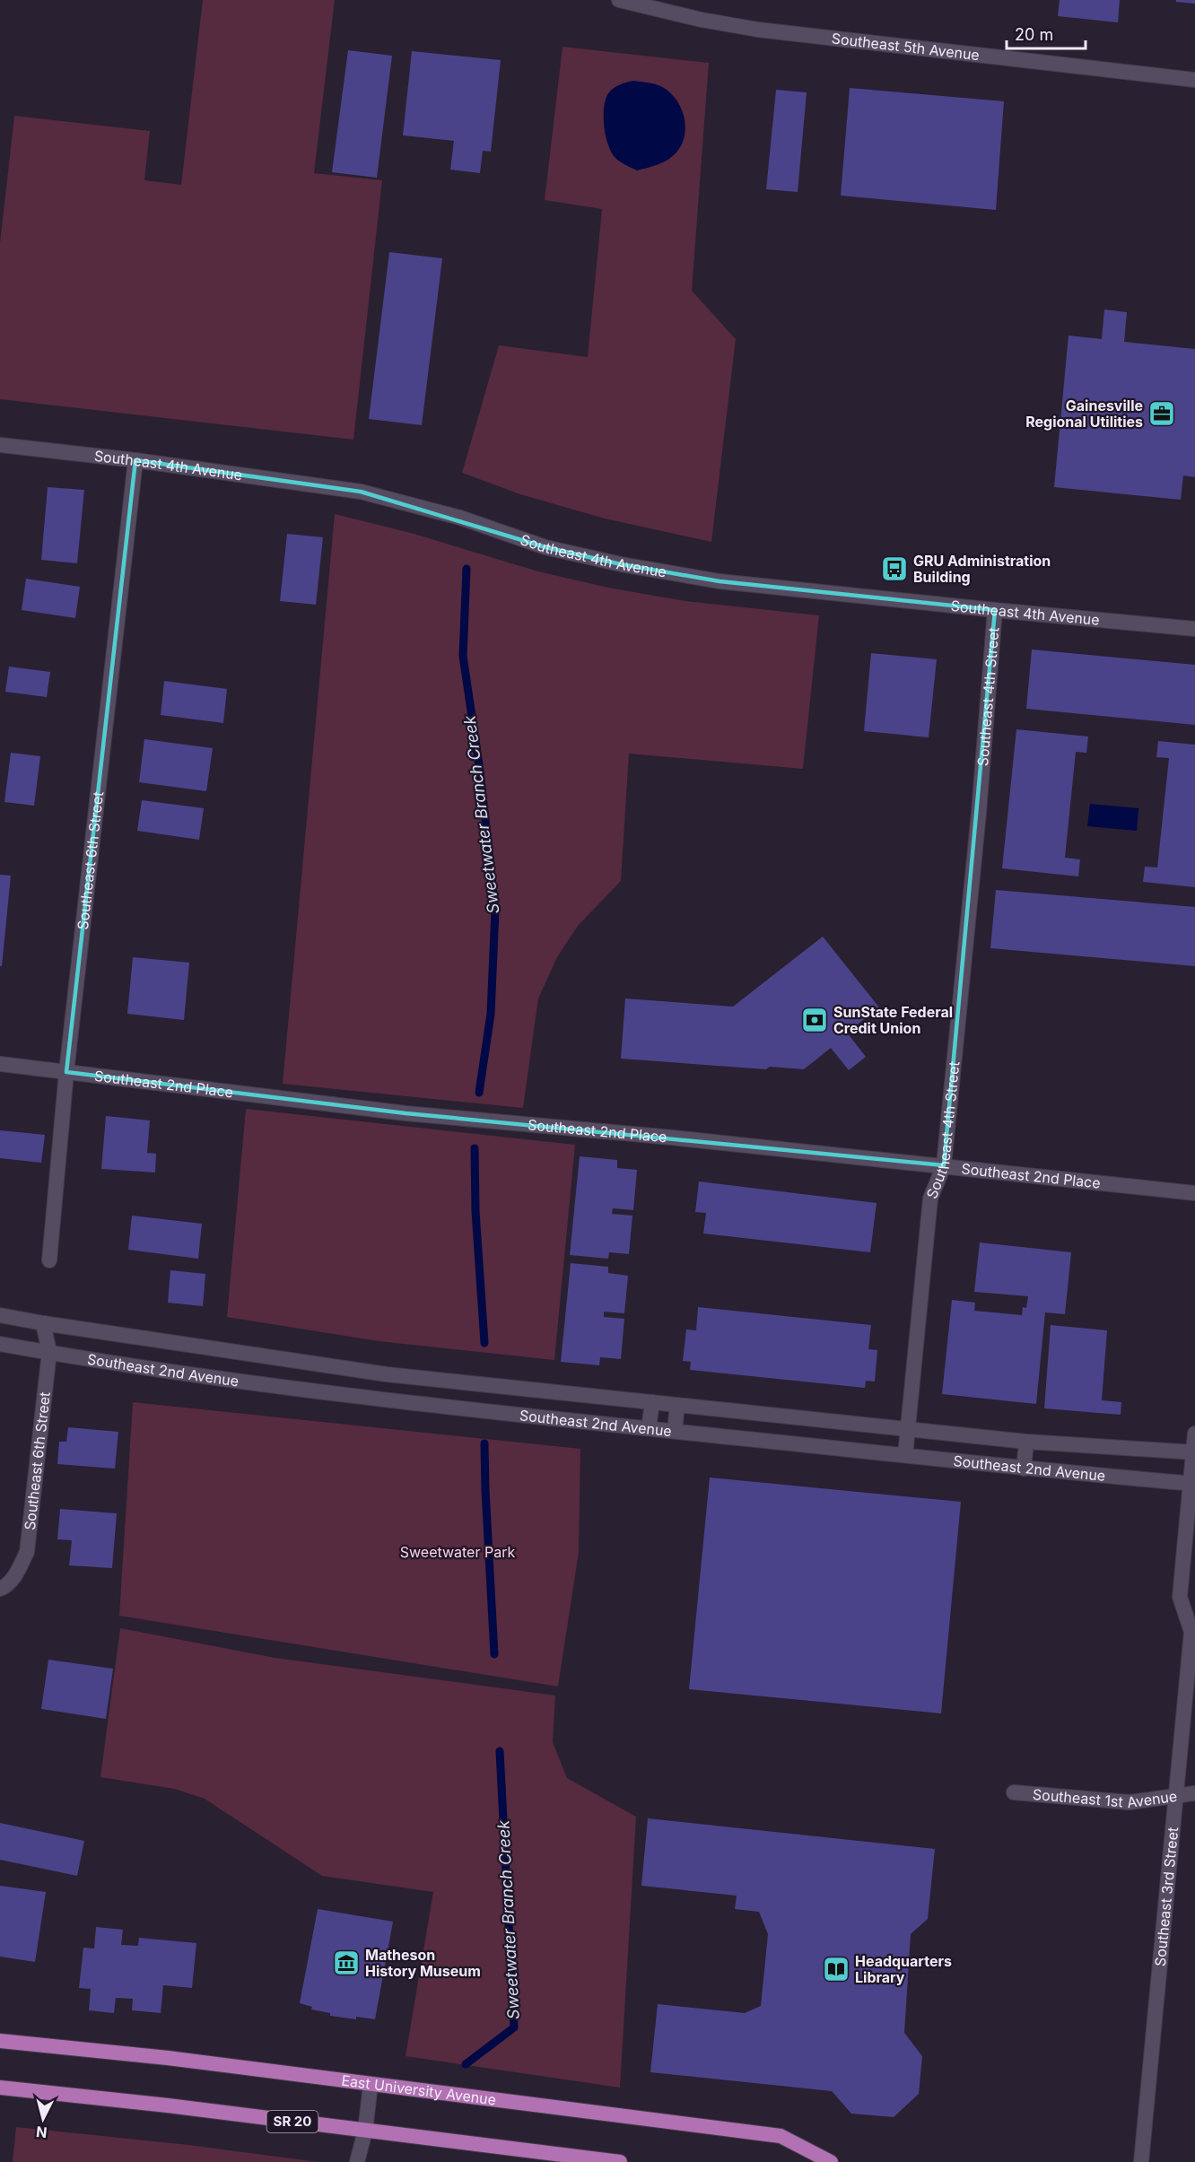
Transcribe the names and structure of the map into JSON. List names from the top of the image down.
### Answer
{
  "streets": {
    "main road": ["East University Avenue", "SR 20"],
    "street": [
      "Southeast 5th Avenue",
      "Southeast 4th Avenue",
      "Southeast 4th Street",
      "Southeast 6th Street",
      "Southeast 2nd Place",
      "Southeast 2nd Avenue",
      "Southeast 1st Avenue",
      "Southeast 3rd Street"
    ]
  },
  "crossings": [
    ["Southeast 4th Avenue", "Southeast 4th Street"],
    ["Southeast 4th Avenue", "Southeast 6th Street"],
    ["Southeast 4th Street", "Southeast 2nd Place"],
    ["Southeast 4th Street", "Southeast 2nd Avenue"],
    ["Southeast 6th Street", "Southeast 2nd Place"],
    ["Southeast 6th Street", "Southeast 2nd Avenue"],
    ["Southeast 2nd Avenue", "Southeast 3rd Street"],
    ["Southeast 1st Avenue", "Southeast 3rd Street"]
  ],
  "water": ["Sweetwater Branch Creek"],
  "parks": ["Sweetwater Park"],
  "places": {
    "office": ["Gainesville Regional Utilities"],
    "bus stop": ["GRU Administration Building"],
    "bank": ["SunState Federal Credit Union"],
    "museum": ["Matheson History Museum"],
    "library": ["Headquarters Library"]
  },
  "scale_bar": "20 m",
  "north": "bottom"
}
